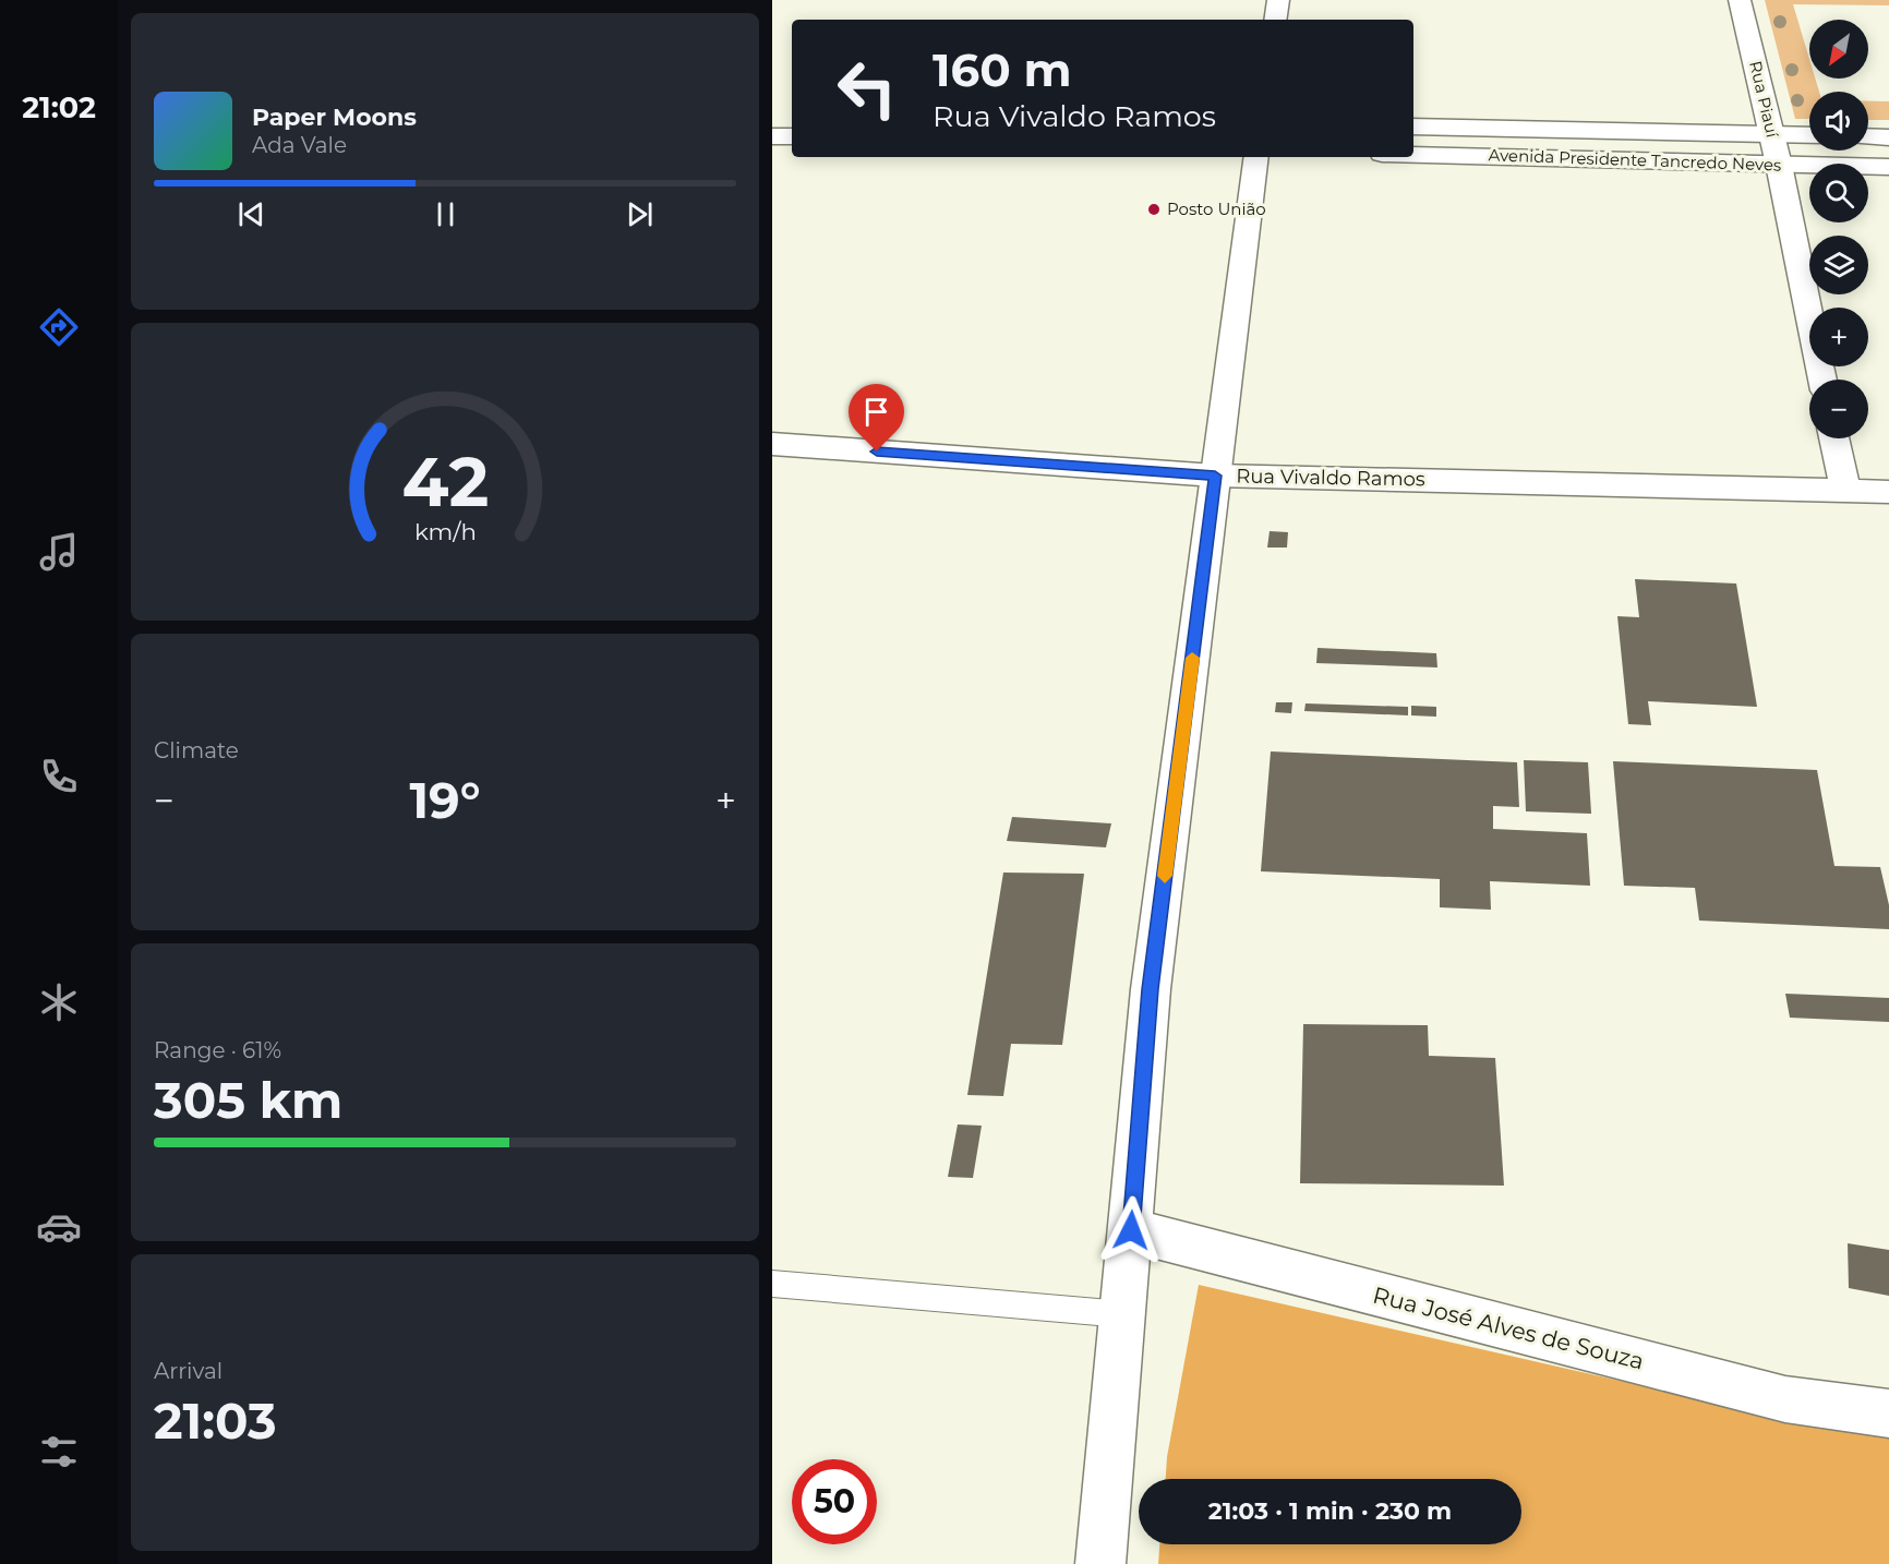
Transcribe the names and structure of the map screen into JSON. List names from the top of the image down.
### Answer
{
  "streets": {
    "main road": [
      "Rua Piauí",
      "Avenida Presidente Tancredo Neves",
      "Rua Vivaldo Ramos",
      "Rua José Alves de Souza"
    ]
  },
  "crossings": [
    ["Rua Piauí", "Avenida Presidente Tancredo Neves"]
  ],
  "places": ["Posto União"],
  "north": "bottom left",
  "page": {
    "tabs": "21:02",
    "map_buttons": ["+", "−"],
    "turn": ["160 m", "Rua Vivaldo Ramos"],
    "song": ["Paper Moons", "Ada Vale"],
    "tile": [
      "Climate",
      ["Range · 61%", "305 km"],
      ["Arrival", "21:03"]
    ],
    "heat": ["−", "19°", "+"],
    "limit": "50",
    "trip": "21:03 · 1 min · 230 m",
    "gauge": ["42", "km/h"]
  }
}
